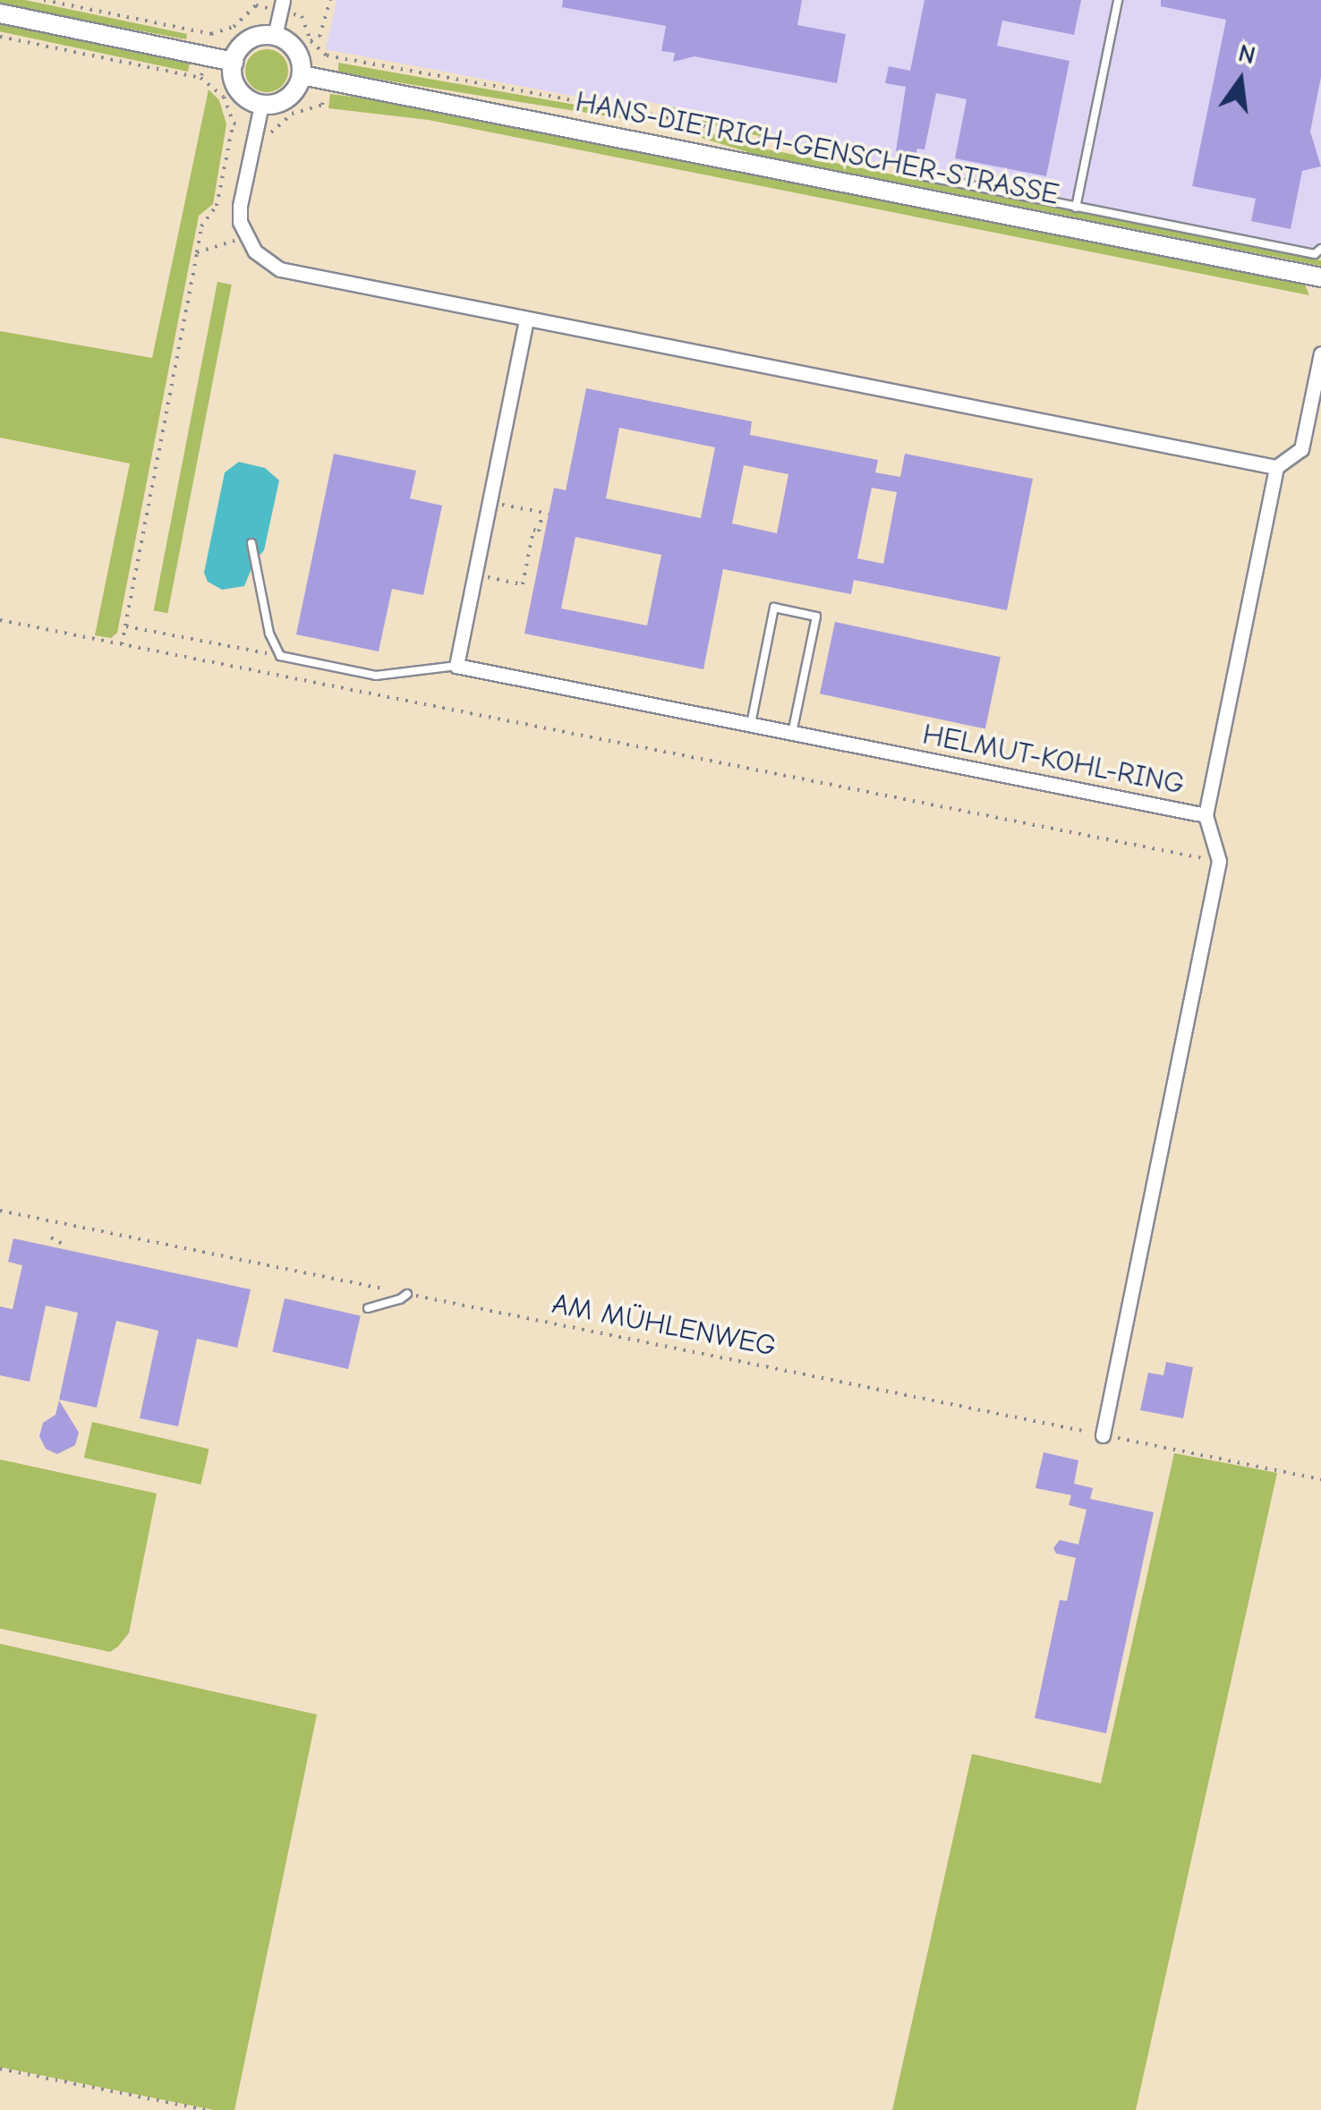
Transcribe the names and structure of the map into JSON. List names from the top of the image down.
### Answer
{
  "streets": {
    "street": ["HANS-DIETRICH-GENSCHER-STRASSE", "HELMUT-KOHL-RING"],
    "path": ["AM MÜHLENWEG"]
  },
  "north": "top"
}
